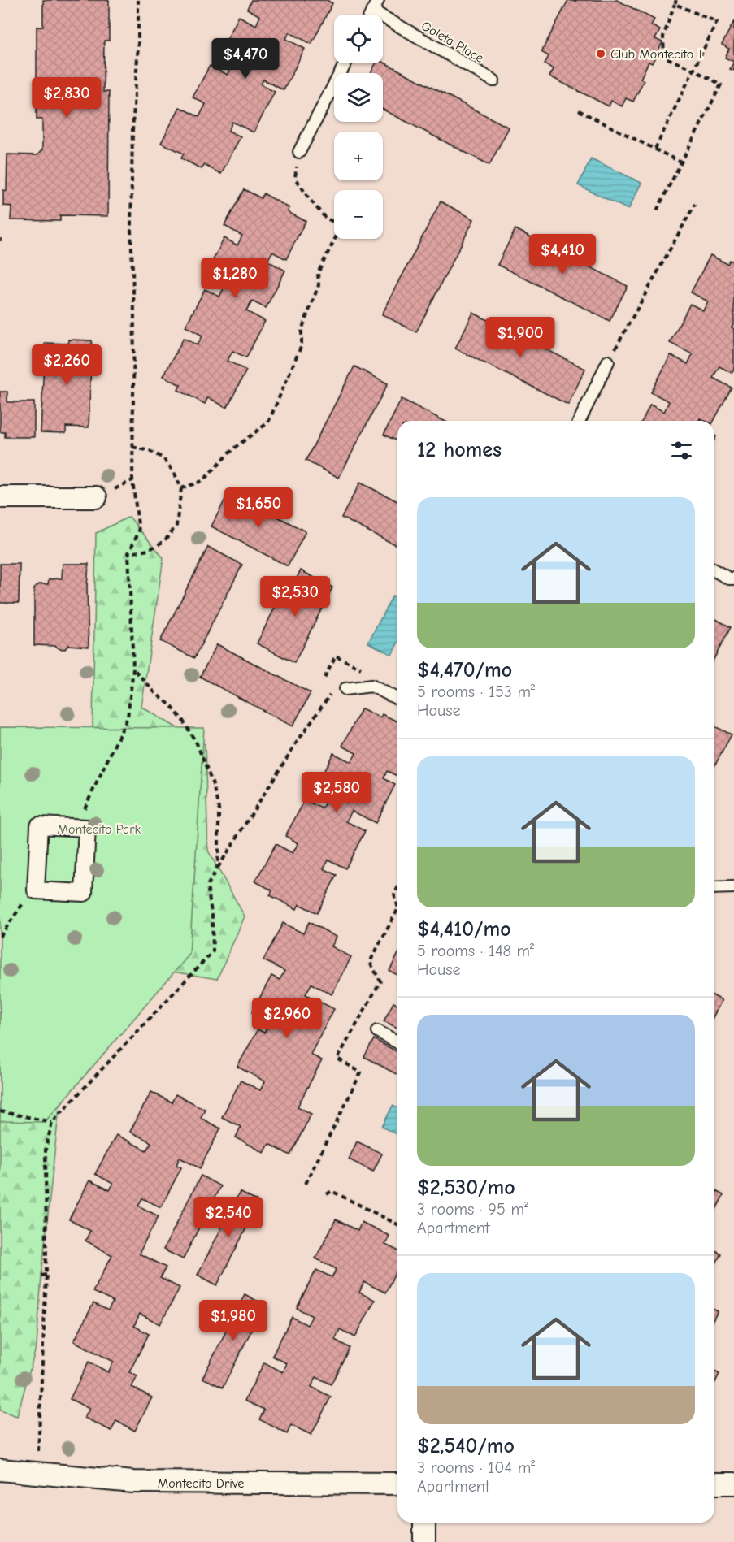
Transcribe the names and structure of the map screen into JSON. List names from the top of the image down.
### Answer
{
  "streets": {
    "street": ["Montecito Drive"],
    "lane": ["Goleta Place"]
  },
  "parks": ["Montecito Park"],
  "places": ["Club Montecito I"],
  "page": {
    "map_buttons": ["+", "−"],
    "price": [
      "$4,470",
      "$2,830",
      "$4,410",
      "$1,280",
      "$1,900",
      "$2,260",
      "$1,650",
      "$2,530",
      "$2,580",
      "$2,960",
      "$2,540",
      "$1,980"
    ],
    "heading": "12 homes",
    "list": [
      {
        "name": "$4,470/mo",
        "note": "5 rooms · 153 m² · House"
      },
      {
        "name": "$4,410/mo",
        "note": "5 rooms · 148 m² · House"
      },
      {
        "name": "$2,530/mo",
        "note": "3 rooms · 95 m² · Apartment"
      },
      {
        "name": "$2,540/mo",
        "note": "3 rooms · 104 m² · Apartment"
      }
    ]
  }
}
